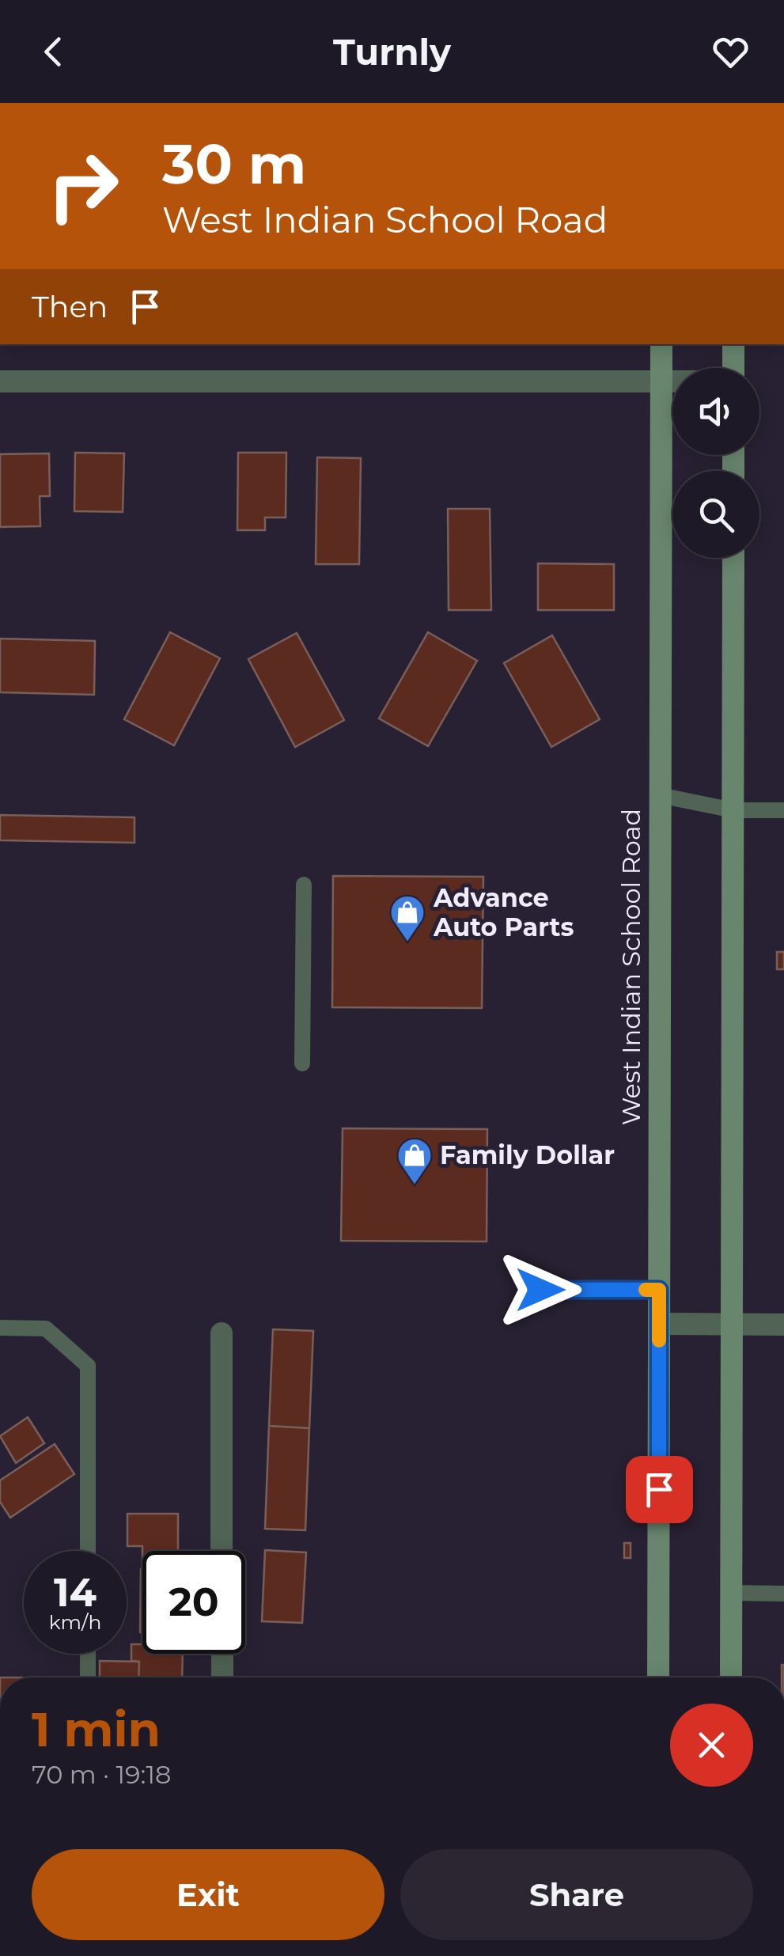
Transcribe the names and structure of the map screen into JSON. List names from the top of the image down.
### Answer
{
  "streets": {
    "main road": ["West Indian School Road"]
  },
  "places": {
    "shop": ["Advance Auto Parts", "Family Dollar"]
  },
  "page": {
    "header": "Turnly",
    "turn": ["30 m", "West Indian School Road"],
    "then": "Then",
    "speed": "14 km/h",
    "limit": "20",
    "heading": ["1 min", "70 m · 19:18"],
    "buttons": ["Exit", "Share"]
  }
}
